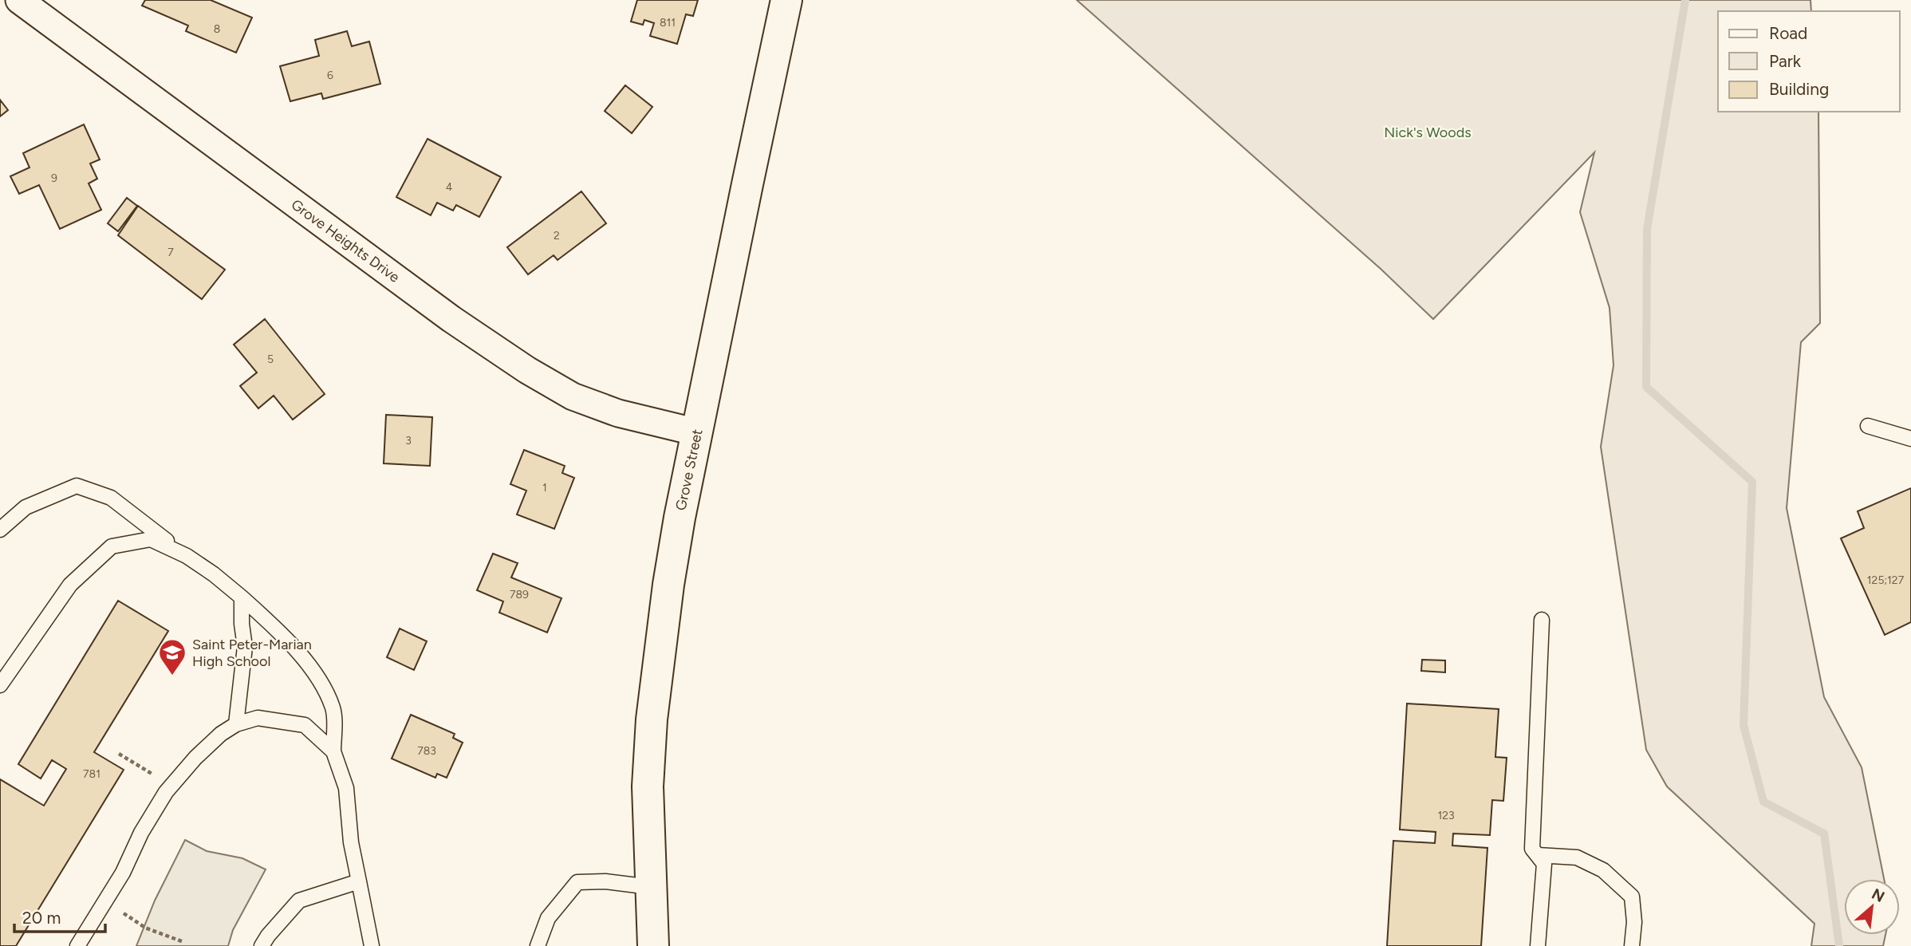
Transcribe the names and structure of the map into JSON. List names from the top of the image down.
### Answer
{
  "streets": {
    "main road": ["Grove Street"],
    "street": ["Grove Heights Drive"]
  },
  "crossings": [
    ["Grove Heights Drive", "Grove Street"]
  ],
  "parks": ["Nick's Woods"],
  "places": {
    "school or university": ["Saint Peter-Marian High School"]
  },
  "house_numbers": [
    "811",
    "8",
    "6",
    "9",
    "4",
    "2",
    "7",
    "5",
    "3",
    "1",
    "125;127",
    "789",
    "783",
    "781",
    "123"
  ],
  "legend": ["Road", "Park", "Building"],
  "scale_bar": "20 m",
  "north": "top right"
}
